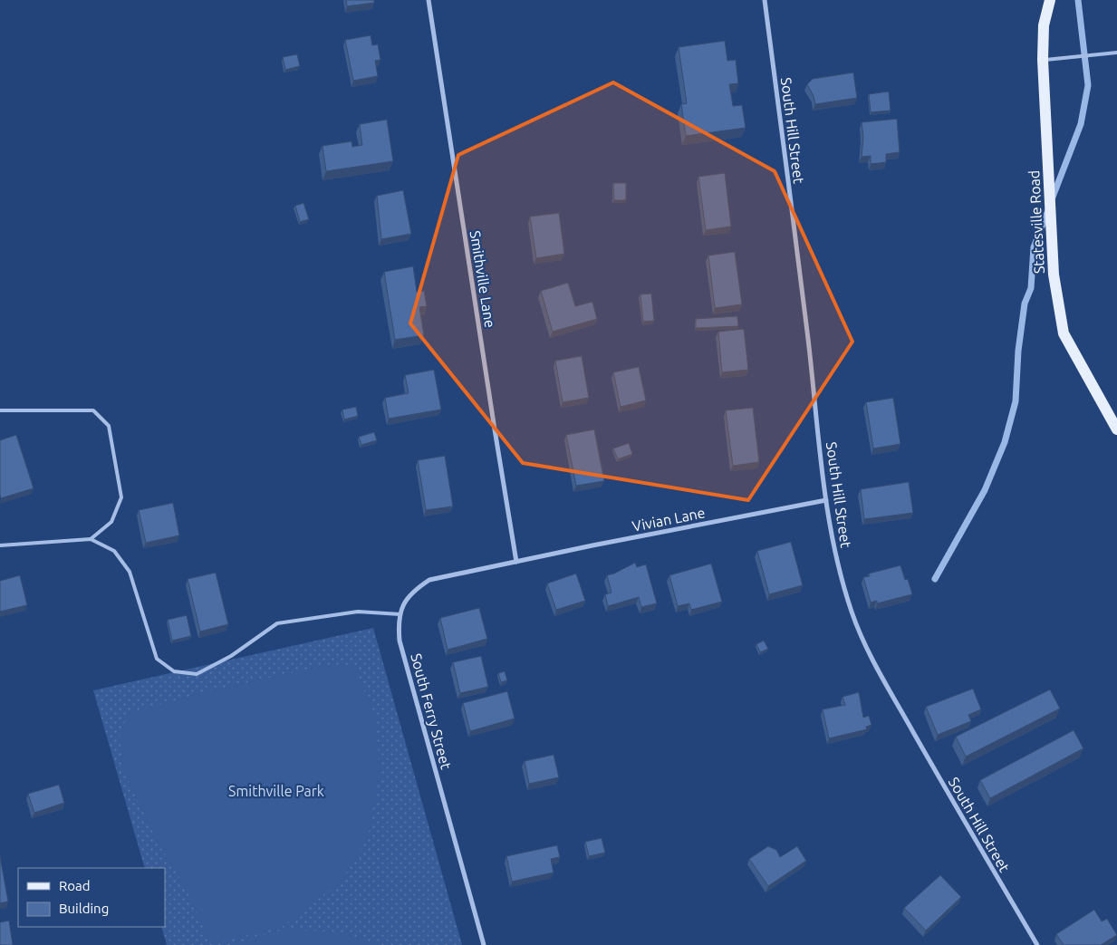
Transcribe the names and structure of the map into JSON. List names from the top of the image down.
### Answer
{
  "streets": {
    "main road": ["Statesville Road"],
    "street": [
      "South Hill Street",
      "Smithville Lane",
      "Vivian Lane",
      "South Ferry Street"
    ]
  },
  "crossings": [
    ["South Hill Street", "Vivian Lane"],
    ["Smithville Lane", "Vivian Lane"],
    ["Smithville Lane", "South Ferry Street"],
    ["Vivian Lane", "South Ferry Street"]
  ],
  "parks": ["Smithville Park"],
  "legend": ["Road", "Building"]
}
